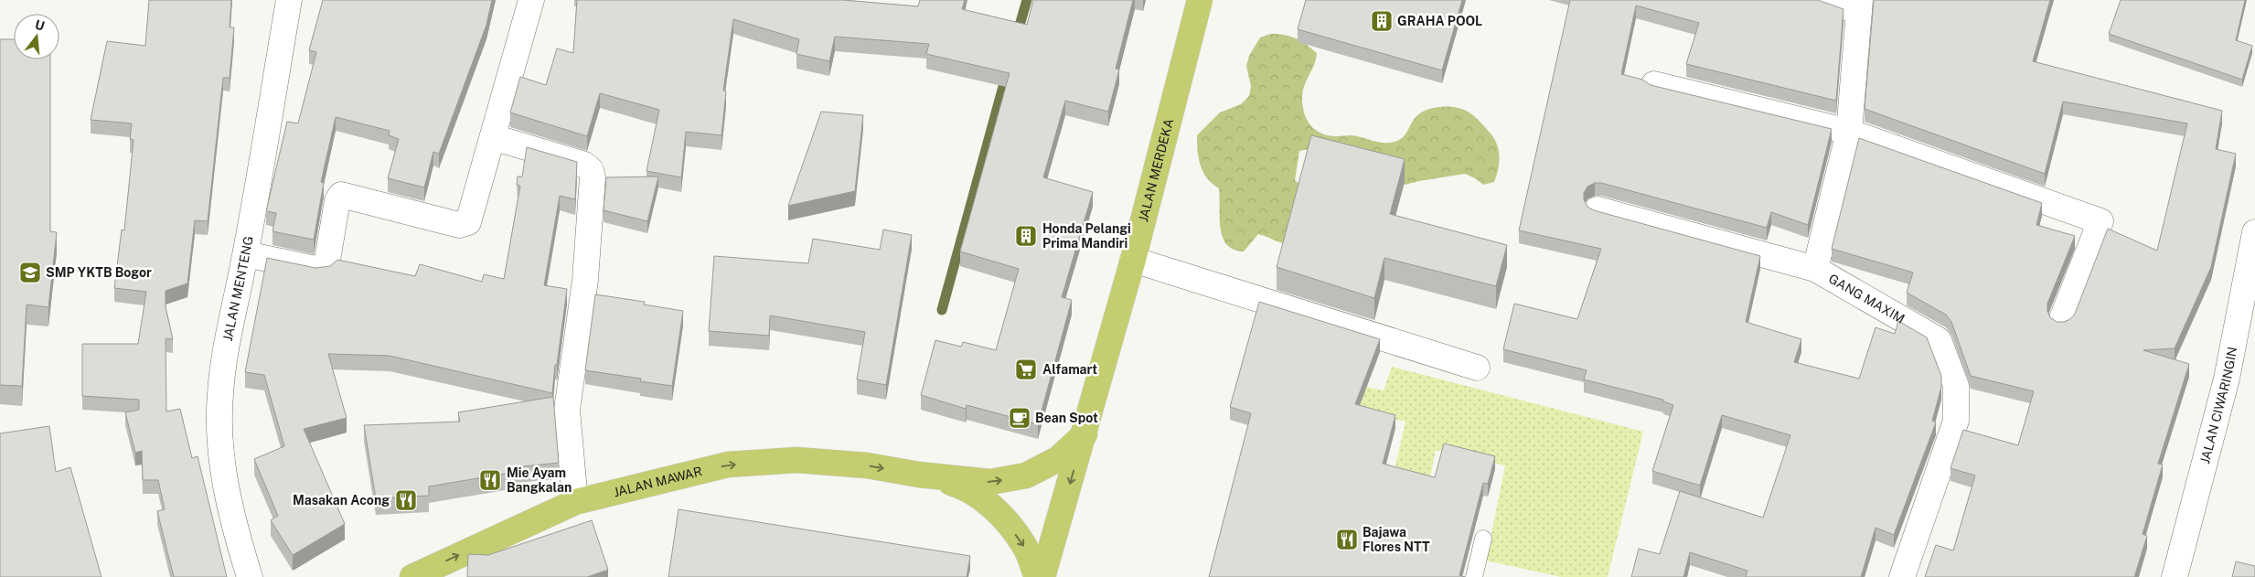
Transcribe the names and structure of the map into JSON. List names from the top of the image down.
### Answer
{
  "streets": {
    "main road": ["JALAN MERDEKA", "JALAN MAWAR"],
    "street": ["JALAN MENTENG", "GANG MAXIM", "JALAN CIWARINGIN"]
  },
  "one_way": ["JALAN MAWAR"],
  "places": {
    "building": ["GRAHA POOL", "Honda Pelangi Prima Mandiri"],
    "school or university": ["SMP YKTB Bogor"],
    "supermarket": ["Alfamart"],
    "cafe": ["Bean Spot"],
    "restaurant": ["Mie Ayam Bangkalan", "Masakan Acong", "Bajawa Flores NTT"]
  },
  "north": "top"
}
